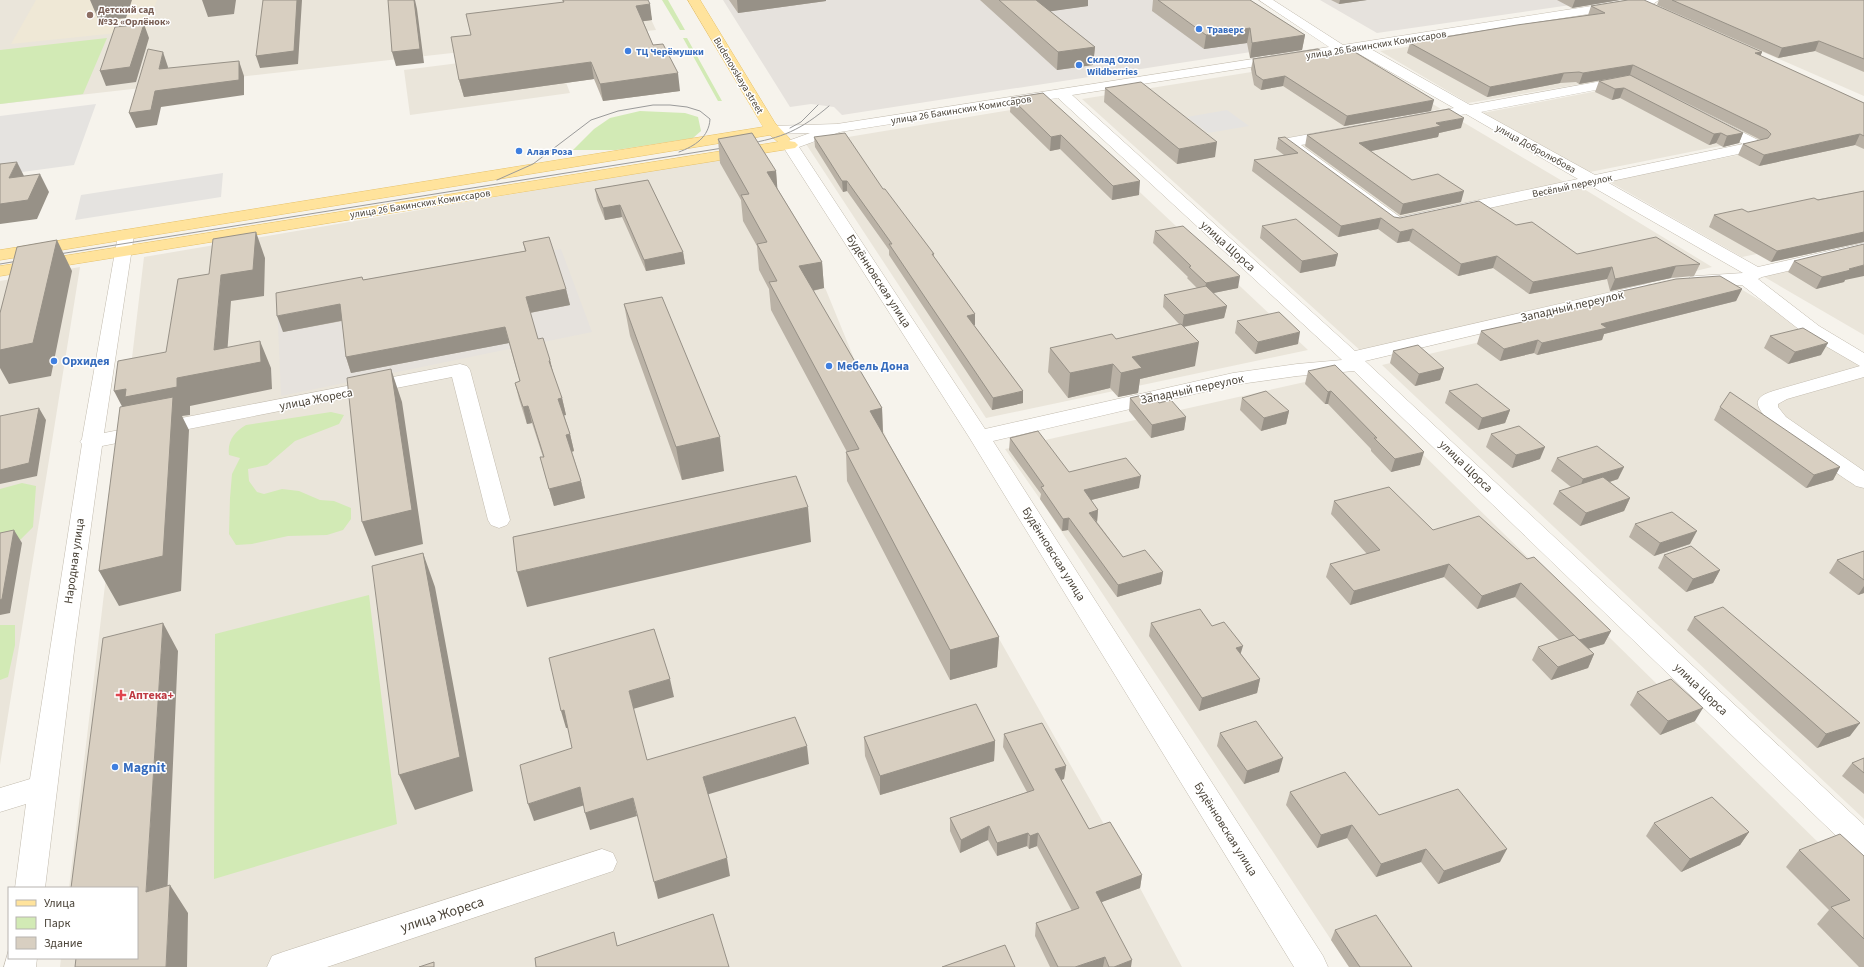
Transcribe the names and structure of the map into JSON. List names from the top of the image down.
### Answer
{
  "streets": {
    "main road": ["улица 26 Бакинских Комиссаров", "Budenovskaya street"],
    "street": [
      "улица Добролюбова",
      "Весёлый переулок",
      "улица Щорса",
      "Будённовская улица",
      "Западный переулок",
      "улица Жореса",
      "Народная улица"
    ]
  },
  "crossings": [
    ["улица 26 Бакинских Комиссаров", "Budenovskaya street"],
    ["улица 26 Бакинских Комиссаров", "улица Добролюбова"],
    ["улица 26 Бакинских Комиссаров", "улица Щорса"],
    ["улица 26 Бакинских Комиссаров", "Будённовская улица"],
    ["улица 26 Бакинских Комиссаров", "Народная улица"],
    ["Budenovskaya street", "Будённовская улица"],
    ["улица Добролюбова", "Весёлый переулок"],
    ["улица Добролюбова", "Западный переулок"],
    ["улица Щорса", "Западный переулок"],
    ["Будённовская улица", "Западный переулок"],
    ["улица Жореса", "Народная улица"]
  ],
  "places": {
    "other": [
      "Детский сад №32 «Орлёнок»",
      "Траверс",
      "ТЦ Черёмушки",
      "Склад Ozon Wildberries",
      "Алая Роза",
      "Орхидея",
      "Мебель Дона",
      "Magnit"
    ],
    "health": ["Аптека+"]
  },
  "legend": ["Улица", "Парк", "Здание"]
}
